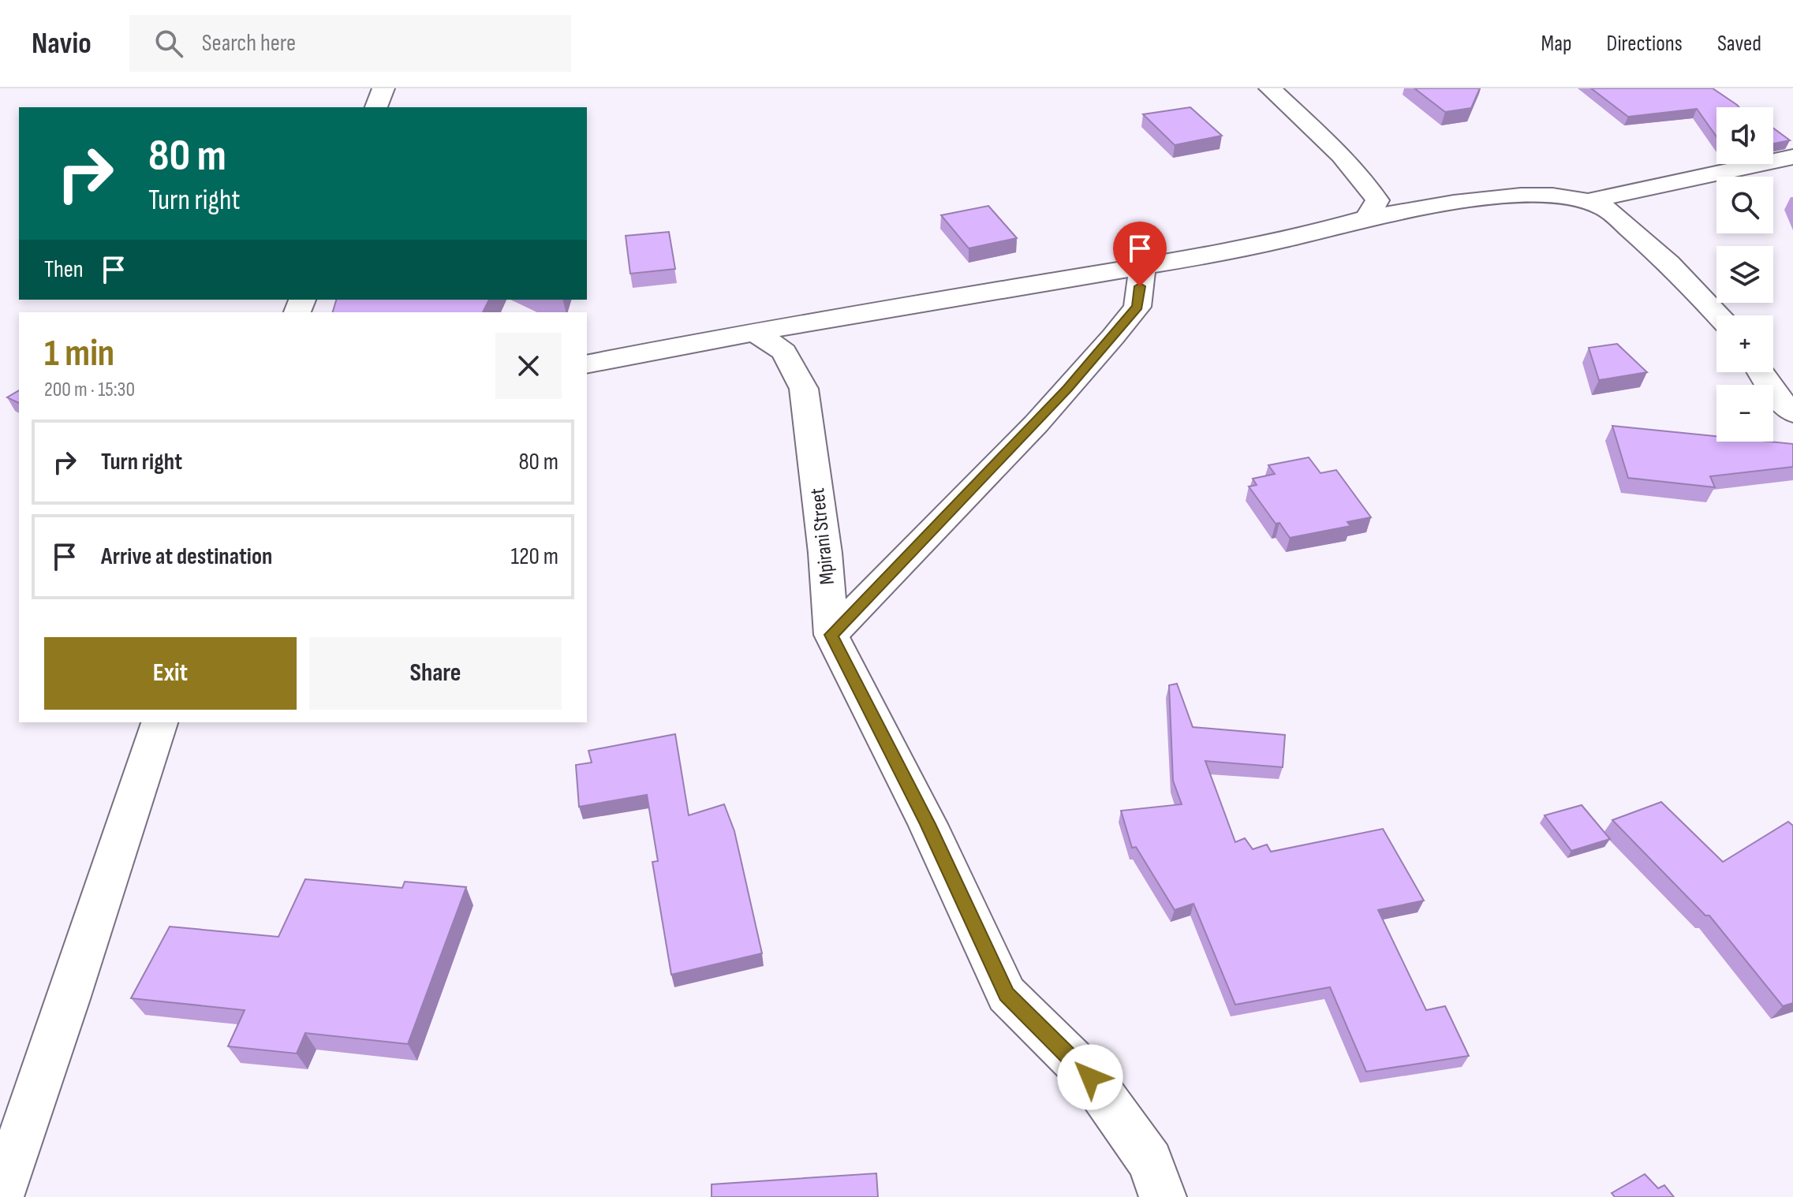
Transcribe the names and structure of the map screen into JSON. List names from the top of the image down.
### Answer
{
  "streets": {
    "street": ["Mpirani Street"]
  },
  "page": {
    "header": "Navio",
    "search": "Search here",
    "nav": ["Map", "Directions", "Saved"],
    "map_buttons": ["+", "−"],
    "turn": ["80 m", "Turn right"],
    "then": "Then",
    "heading": ["1 min", "200 m · 15:30"],
    "list": [
      {
        "name": "Turn right",
        "value": "80 m"
      },
      {
        "name": "Arrive at destination",
        "value": "120 m"
      }
    ],
    "buttons": ["Exit", "Share"]
  }
}
